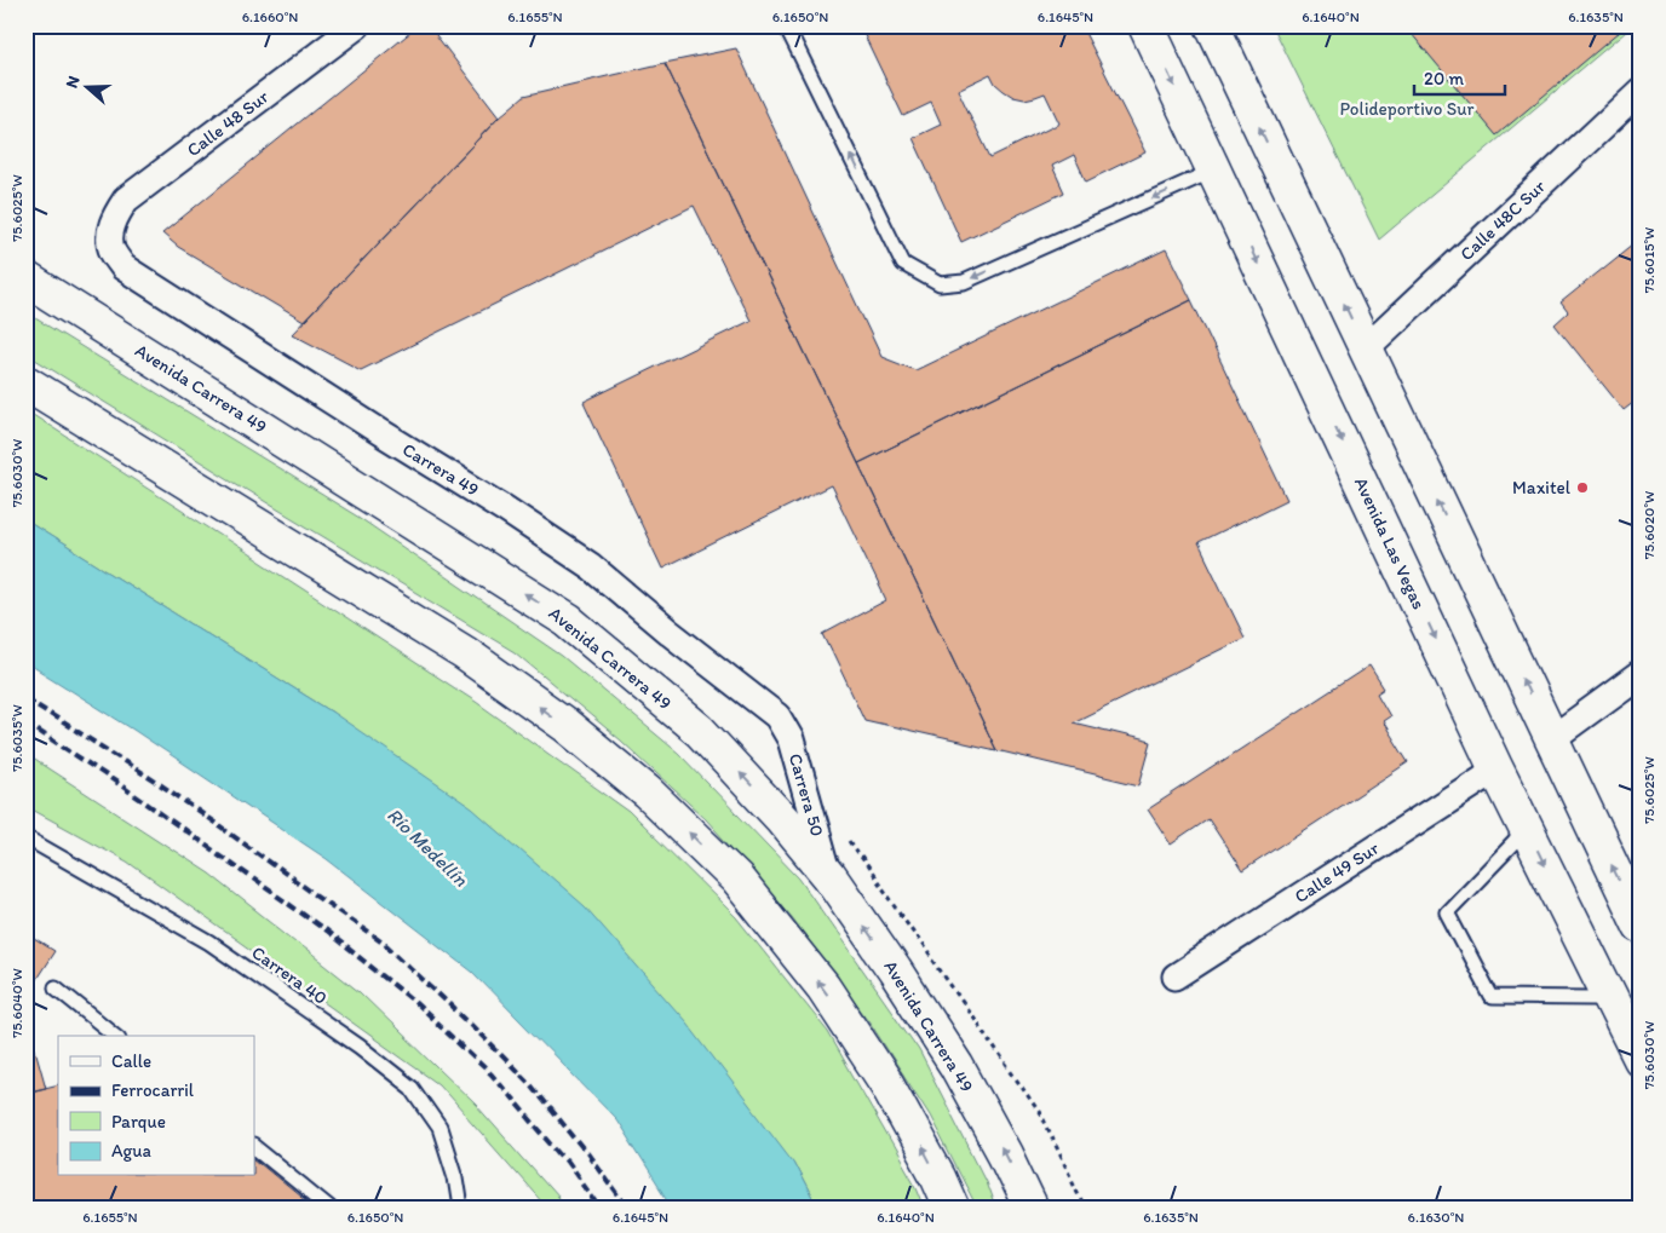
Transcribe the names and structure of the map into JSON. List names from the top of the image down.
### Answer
{
  "streets": {
    "main road": ["Avenida Carrera 49", "Avenida Las Vegas"],
    "street": [
      "Calle 48 Sur",
      "Calle 48C Sur",
      "Carrera 49",
      "Carrera 50",
      "Calle 49 Sur"
    ],
    "lane": ["Carrera 40"]
  },
  "crossings": [
    ["Calle 48 Sur", "Carrera 49"],
    ["Avenida Carrera 49", "Carrera 50"],
    ["Carrera 49", "Carrera 50"],
    ["Avenida Las Vegas", "Calle 49 Sur"]
  ],
  "water": ["Río Medellín"],
  "parks": ["Polideportivo Sur"],
  "places": ["Maxitel"],
  "legend": [
    "Calle",
    "Ferrocarril",
    "Parque",
    "Agua"
  ],
  "scale_bar": "20 m",
  "north": "left",
  "coordinates": [
    "6.1660°N",
    "6.1655°N",
    "6.1650°N",
    "6.1645°N",
    "6.1640°N",
    "6.1635°N",
    "75.6025°W",
    "75.6015°W",
    "75.6030°W",
    "75.6020°W",
    "75.6035°W",
    "75.6040°W",
    "6.1630°N"
  ]
}
